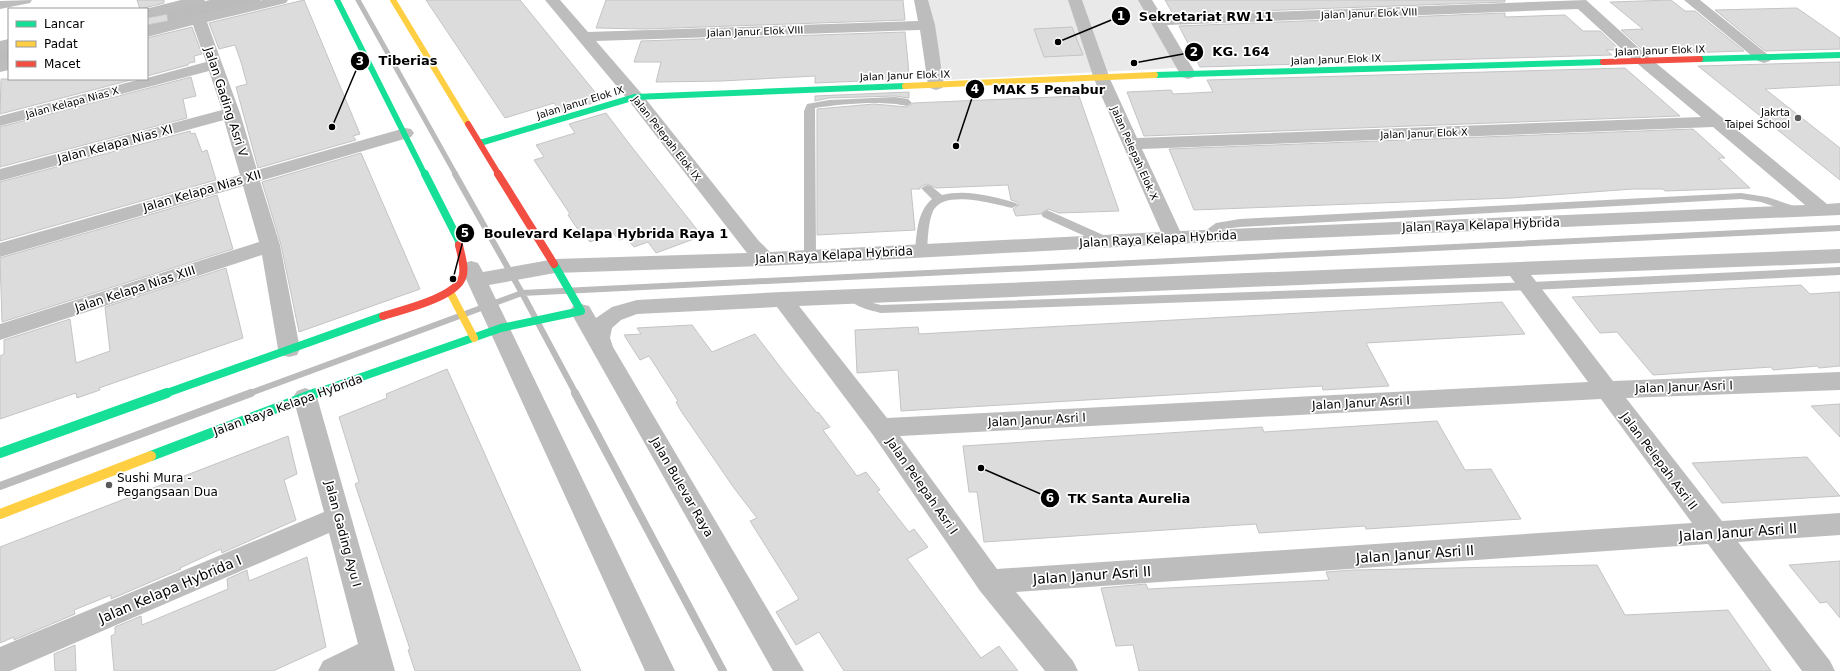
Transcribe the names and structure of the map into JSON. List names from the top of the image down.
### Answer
{
  "streets": {
    "main road": ["Jalan Janur Elok IX", "Jalan Raya Kelapa Hybrida"],
    "street": [
      "Jalan Janur Elok VIII",
      "Jalan Kelapa Nias X",
      "Jalan Gading Asri V",
      "Jalan Janur Elok X",
      "Jalan Pelepah Elok IX",
      "Jalan Kelapa Nias XI",
      "Jalan Pelepah Elok X",
      "Jalan Kelapa Nias XII",
      "Jalan Kelapa Nias XIII",
      "Jalan Janur Asri I",
      "Jalan Pelepah Asri II",
      "Jalan Pelepah Asri I",
      "Jalan Bulevar Raya",
      "Jalan Janur Asri II",
      "Jalan Gading Ayu I",
      "Jalan Kelapa Hybrida I"
    ]
  },
  "crossings": [
    ["Jalan Janur Elok VIII", "Jalan Pelepah Elok IX"],
    ["Jalan Janur Elok IX", "Jalan Pelepah Elok IX"],
    ["Jalan Janur Elok IX", "Jalan Pelepah Elok X"],
    ["Jalan Kelapa Nias X", "Jalan Gading Asri V"],
    ["Jalan Gading Asri V", "Jalan Kelapa Nias XI"],
    ["Jalan Gading Asri V", "Jalan Kelapa Nias XII"],
    ["Jalan Gading Asri V", "Jalan Kelapa Nias XIII"],
    ["Jalan Janur Elok X", "Jalan Pelepah Elok X"],
    ["Jalan Pelepah Elok IX", "Jalan Raya Kelapa Hybrida"],
    ["Jalan Pelepah Elok X", "Jalan Raya Kelapa Hybrida"],
    ["Jalan Raya Kelapa Hybrida", "Jalan Bulevar Raya"],
    ["Jalan Raya Kelapa Hybrida", "Jalan Gading Ayu I"],
    ["Jalan Janur Asri I", "Jalan Pelepah Asri II"],
    ["Jalan Janur Asri I", "Jalan Pelepah Asri I"],
    ["Jalan Pelepah Asri II", "Jalan Janur Asri II"],
    ["Jalan Pelepah Asri I", "Jalan Janur Asri II"],
    ["Jalan Gading Ayu I", "Jalan Kelapa Hybrida I"]
  ],
  "places": [
    "Sekretariat RW 11",
    "KG. 164",
    "Jakrta Taipei School",
    "Tiberias",
    "MAK 5 Penabur",
    "Boulevard Kelapa Hybrida Raya 1",
    "TK Santa Aurelia",
    "Sushi Mura - Pegangsaan Dua"
  ],
  "legend": ["Lancar", "Padat", "Macet"]
}
